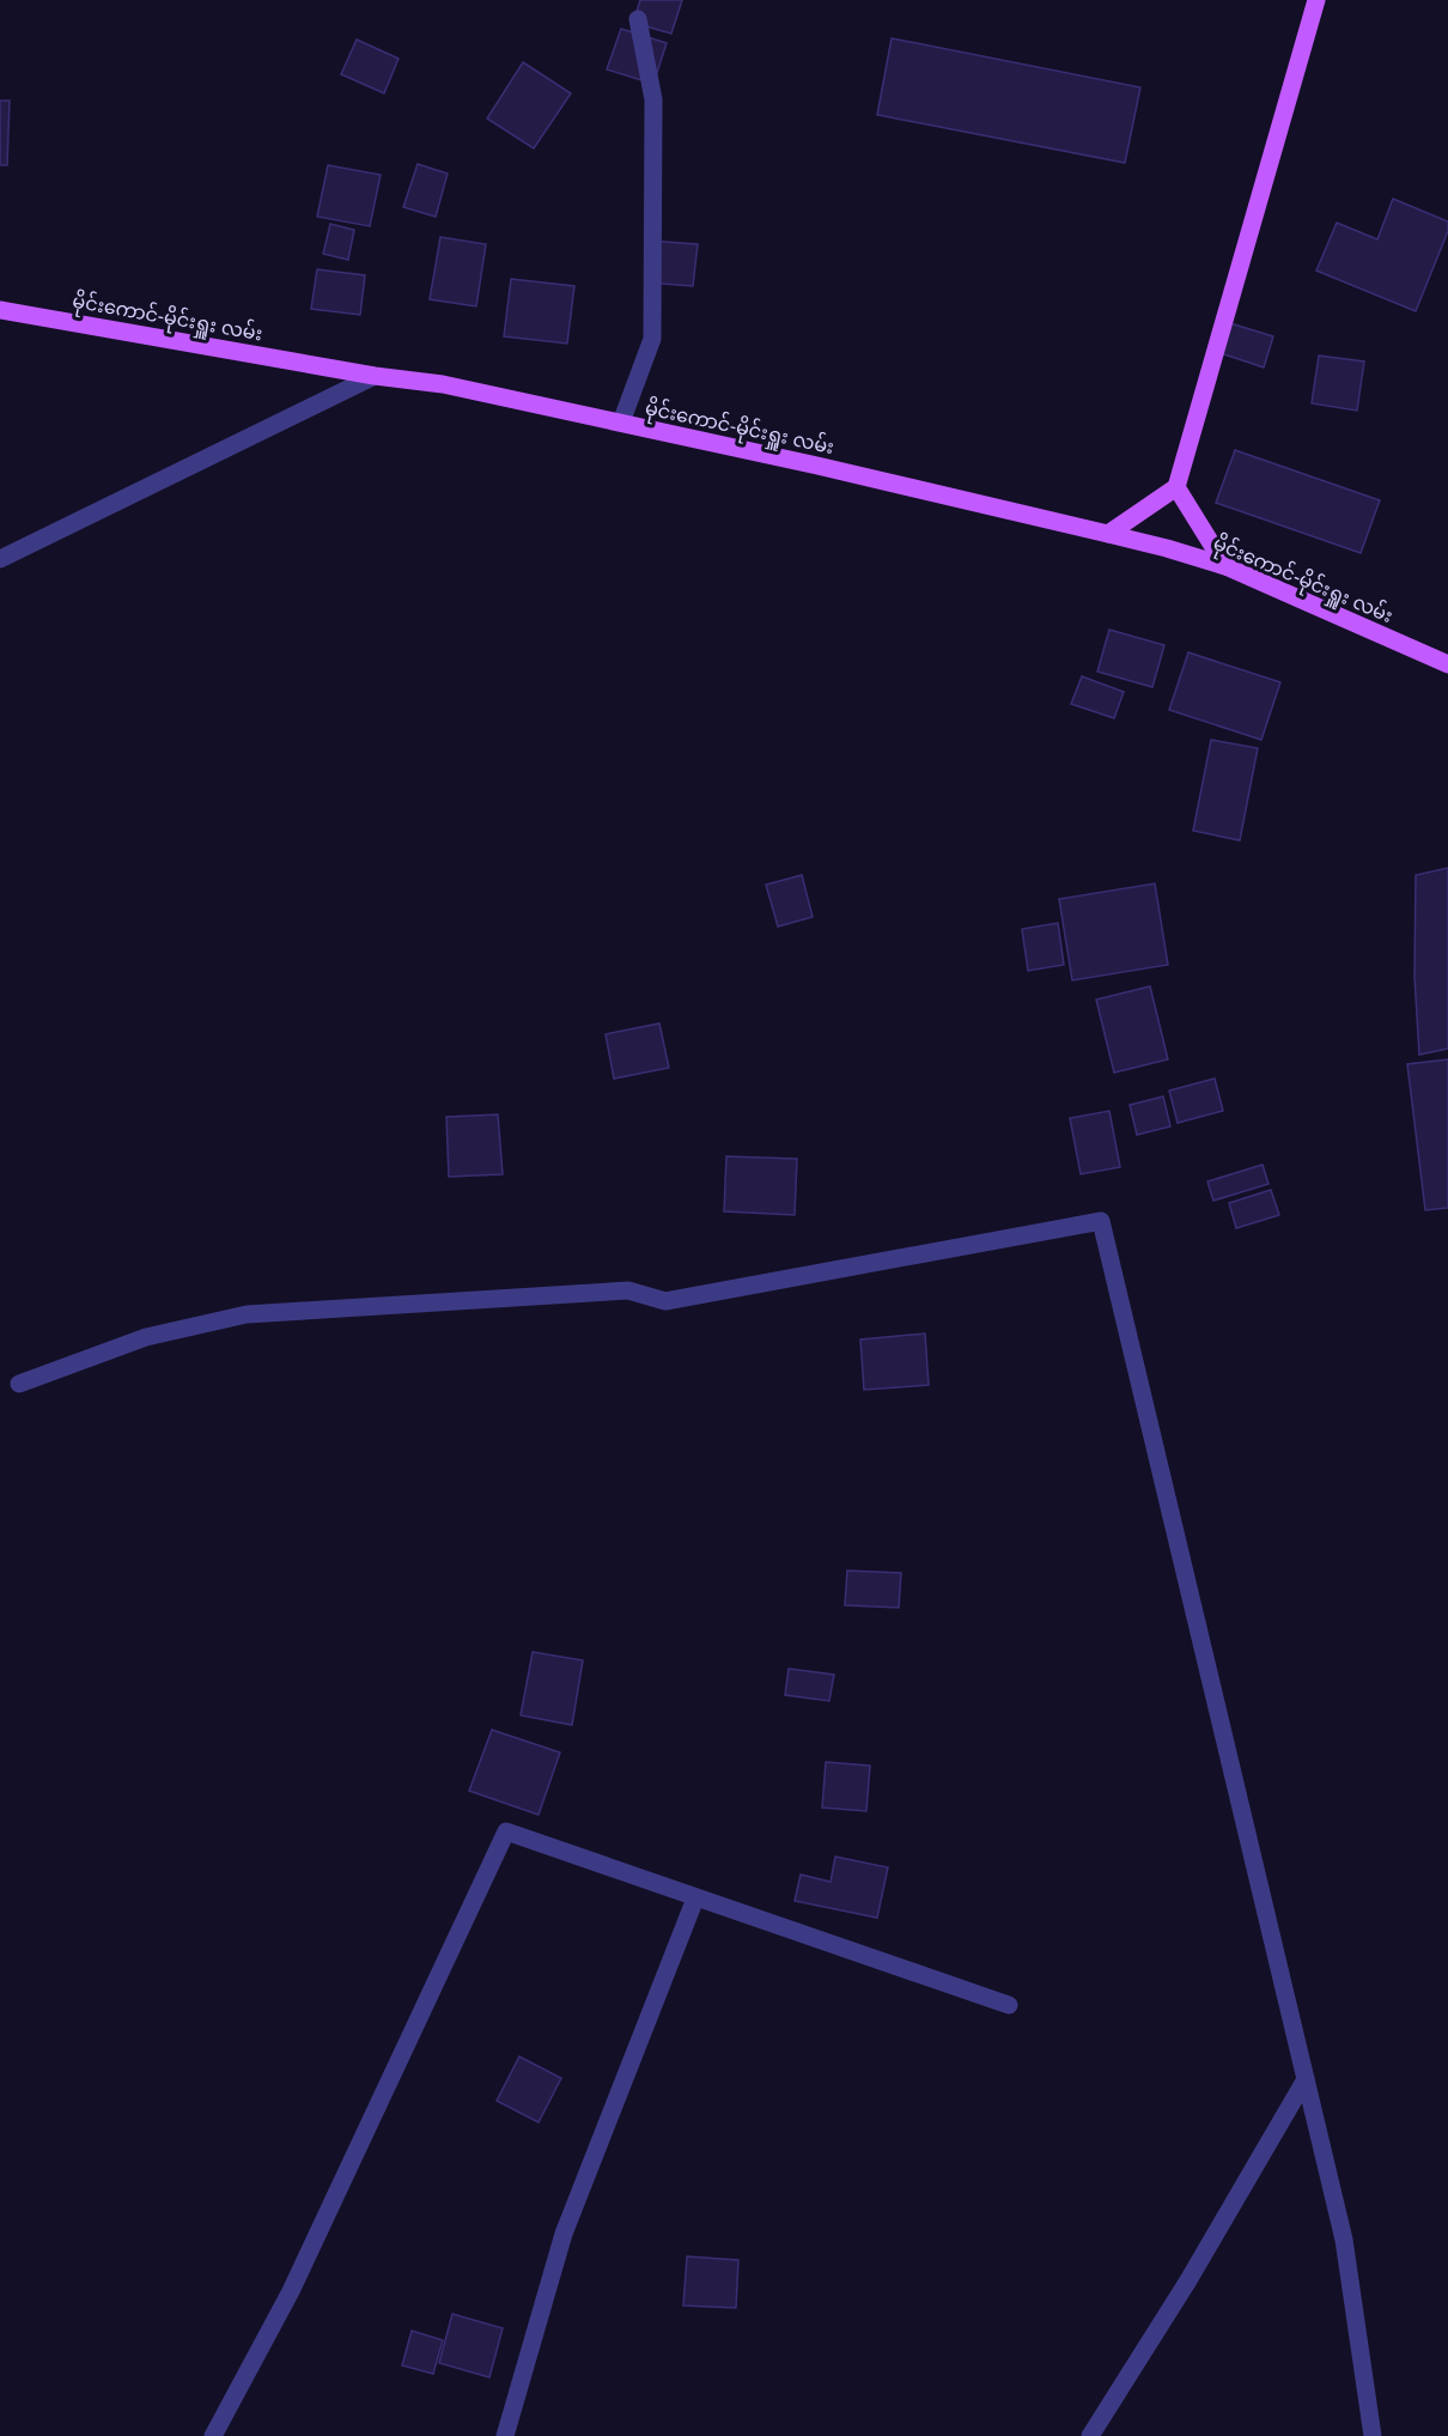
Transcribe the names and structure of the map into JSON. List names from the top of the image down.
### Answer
{
  "streets": {
    "main road": ["မိုင်းကောင်-မိုင်းရှူး လမ်း"]
  }
}
